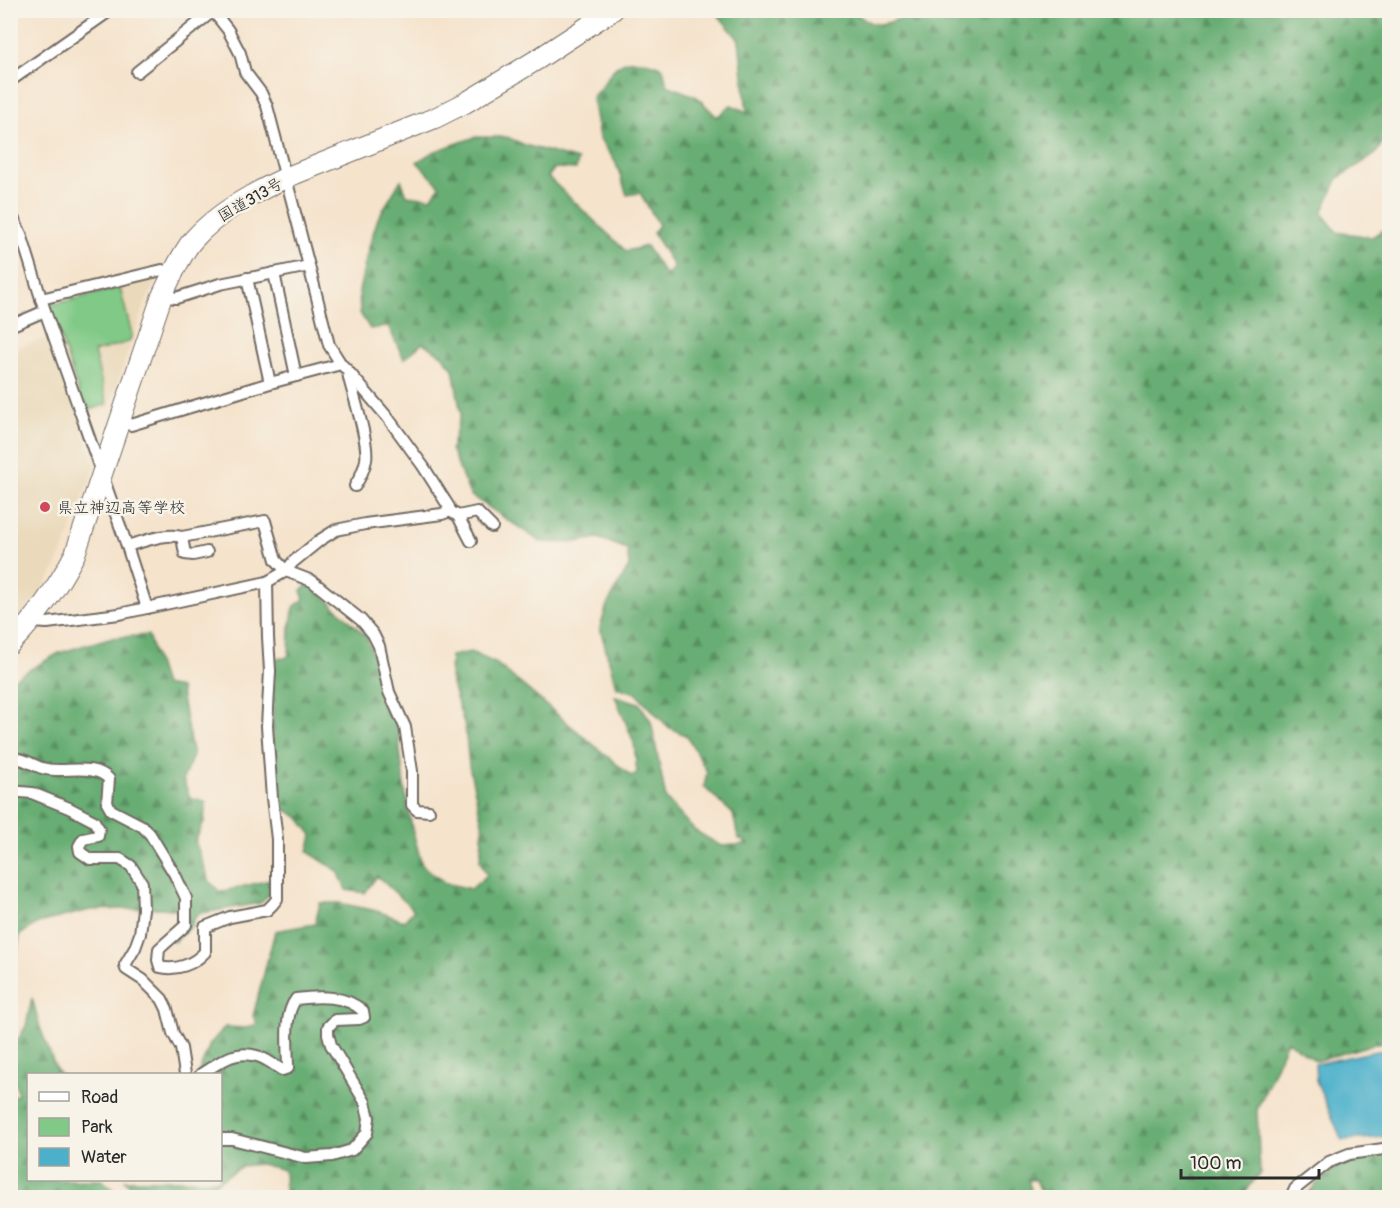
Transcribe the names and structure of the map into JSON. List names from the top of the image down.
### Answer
{
  "streets": {
    "highway": ["国道313号"]
  },
  "places": ["県立神辺高等学校"],
  "legend": ["Road", "Park", "Water"],
  "scale_bar": "100 m"
}
